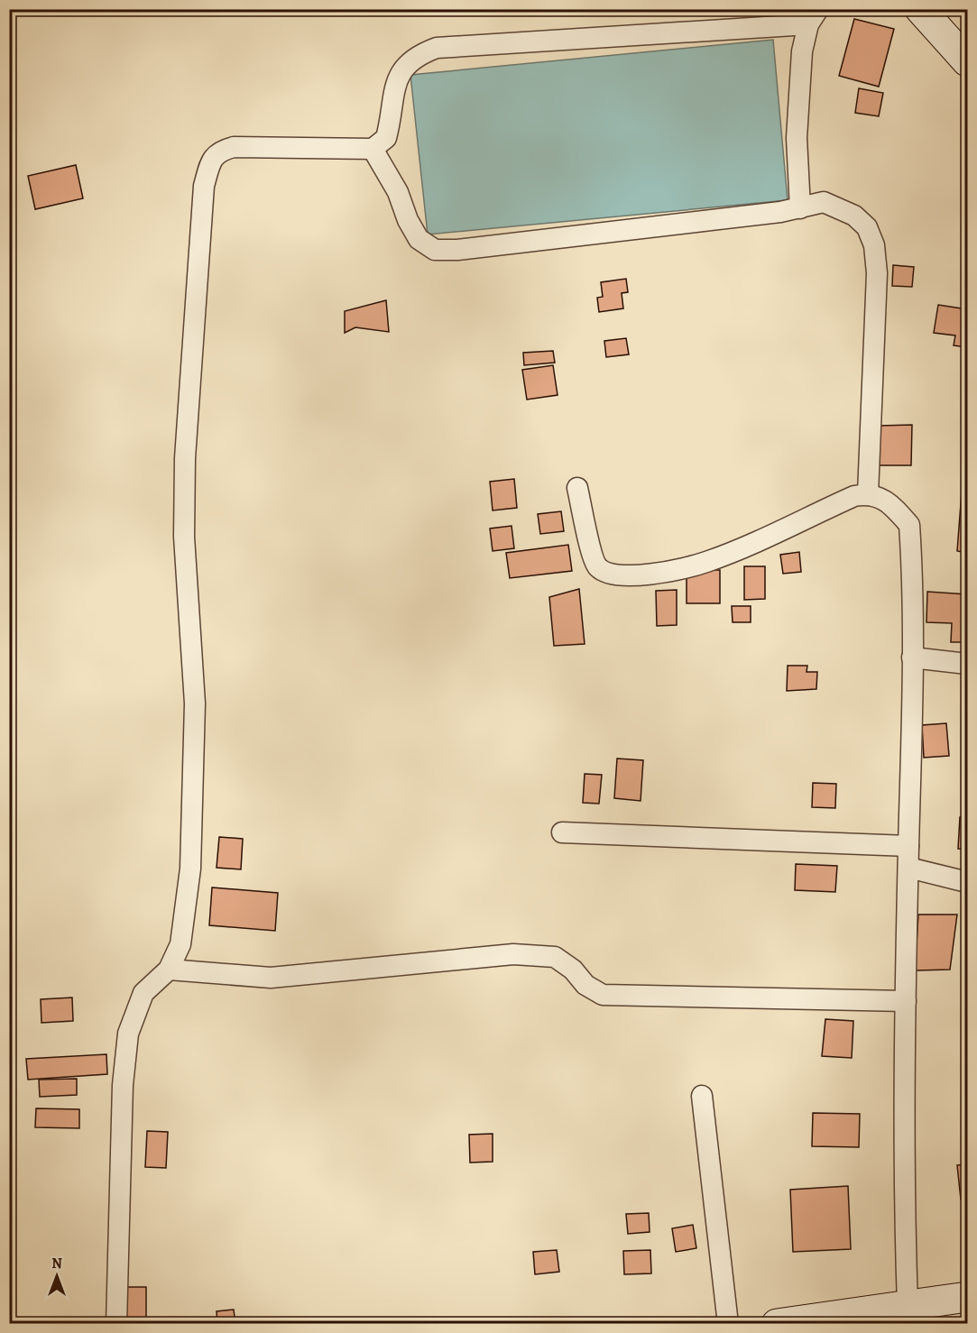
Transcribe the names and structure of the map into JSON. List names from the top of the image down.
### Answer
{
  "north": "top"
}
